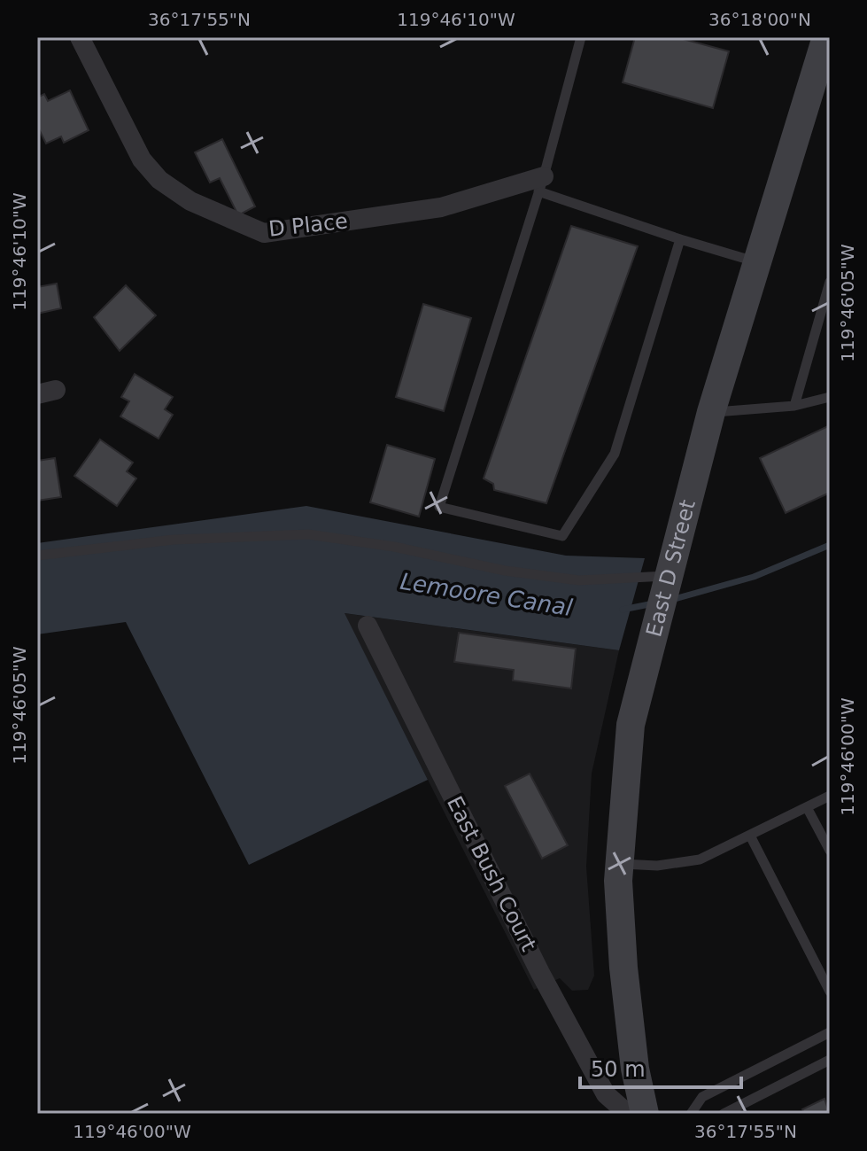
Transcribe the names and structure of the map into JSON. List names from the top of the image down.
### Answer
{
  "streets": {
    "main road": ["East D Street"],
    "street": ["D Place", "East Bush Court"]
  },
  "water": ["Lemoore Canal"],
  "scale_bar": "50 m",
  "coordinates": [
    "36°17'55\"N",
    "119°46'10\"W",
    "36°18'00\"N",
    "119°46'05\"W",
    "119°46'00\"W"
  ]
}
